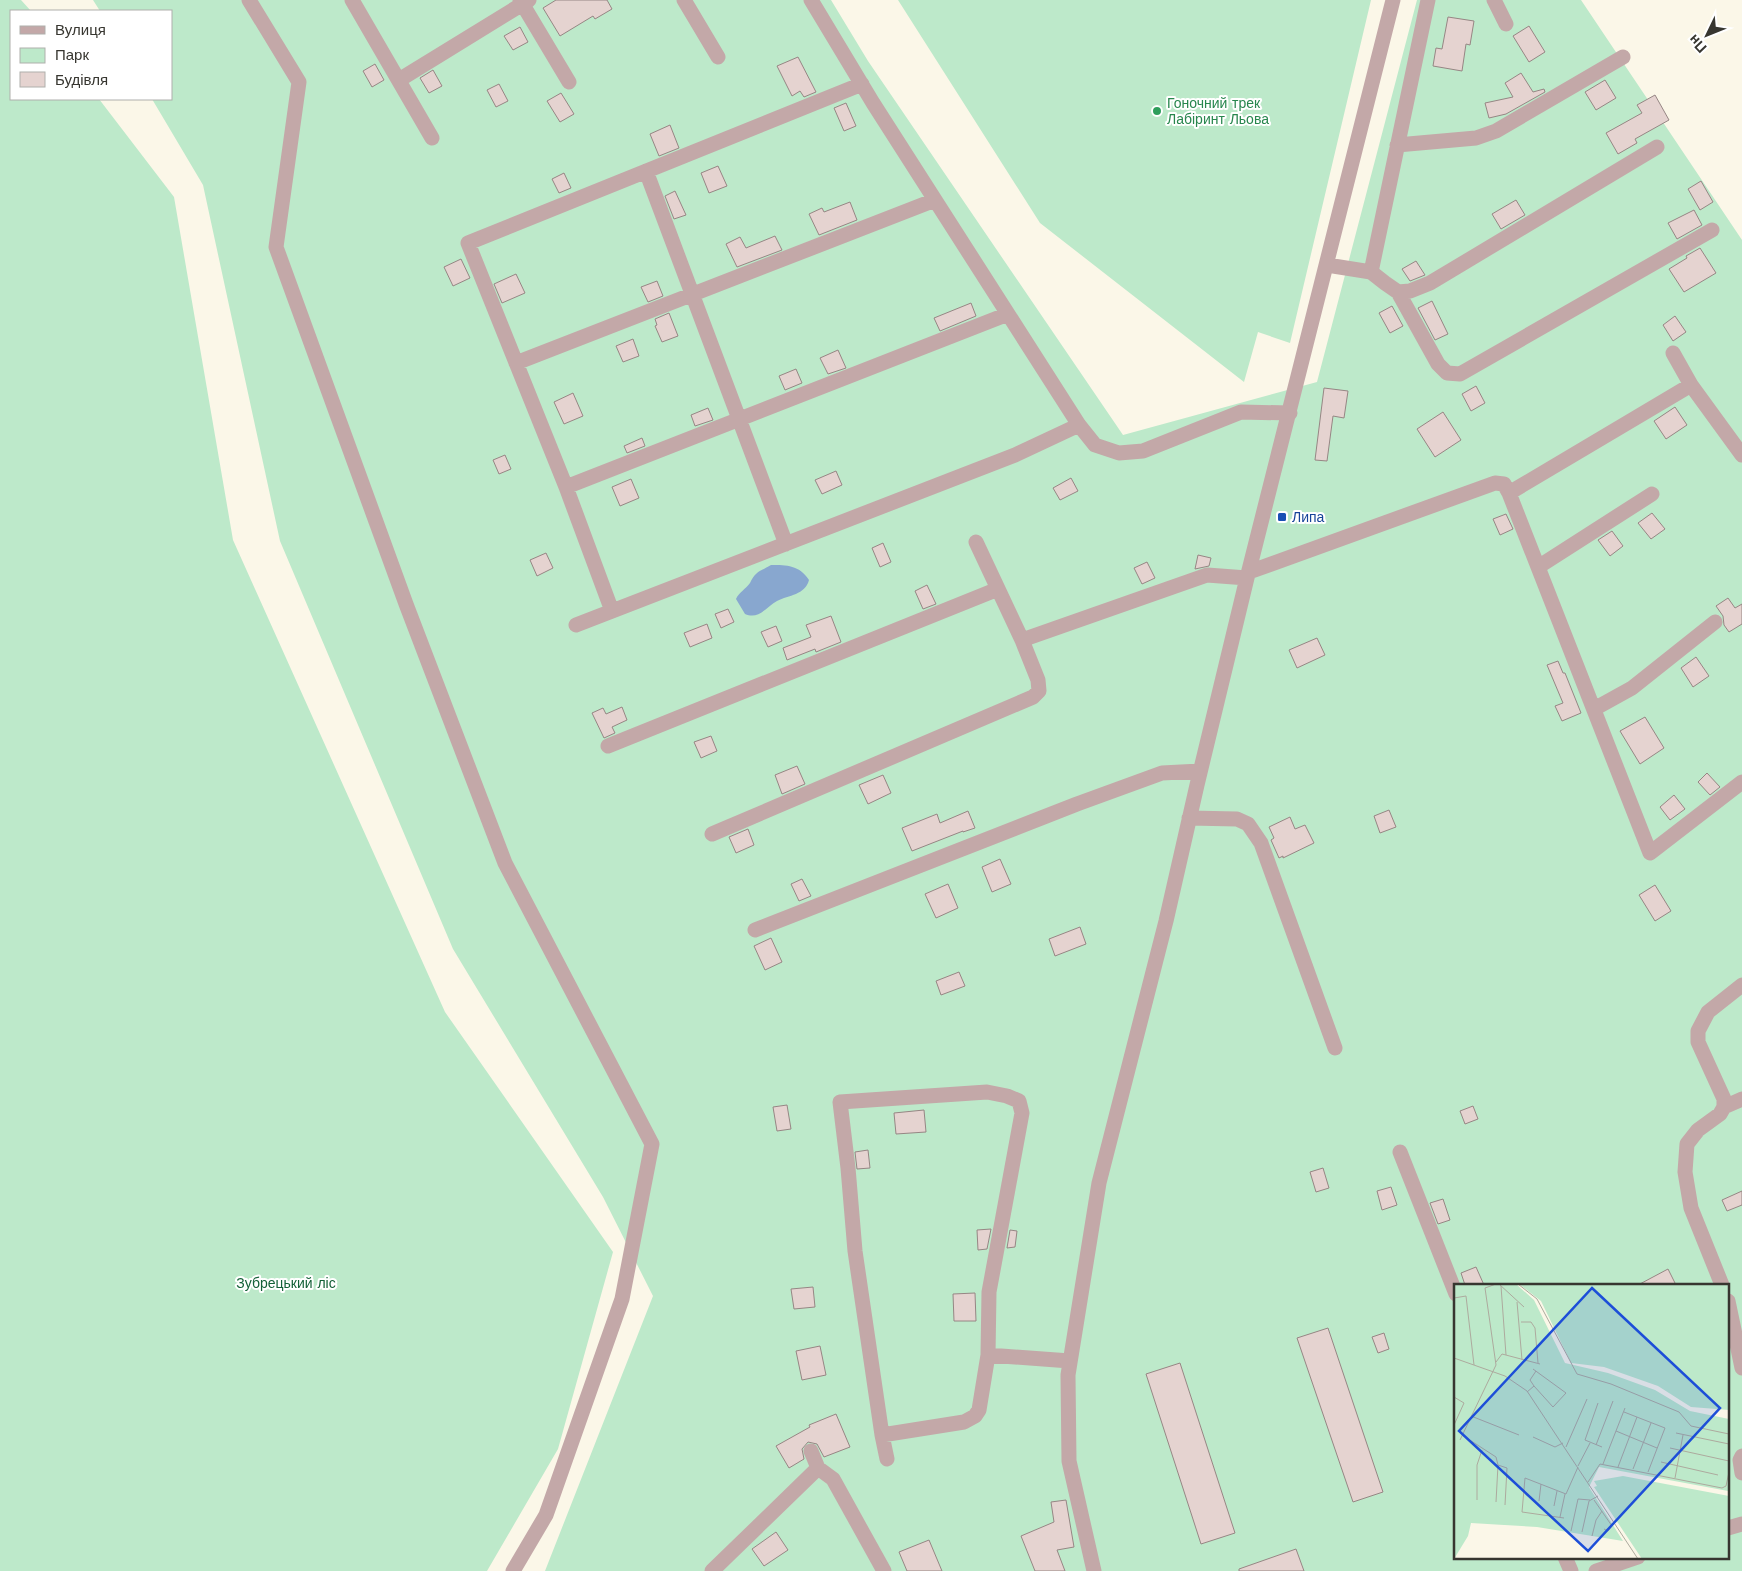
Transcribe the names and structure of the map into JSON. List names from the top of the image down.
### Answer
{
  "parks": ["Зубрецький ліс"],
  "places": {
    "other": ["Гоночний трек Лабіринт Льова"],
    "transit": ["Липа"]
  },
  "legend": ["Вулиця", "Парк", "Будівля"],
  "north": "bottom left"
}
